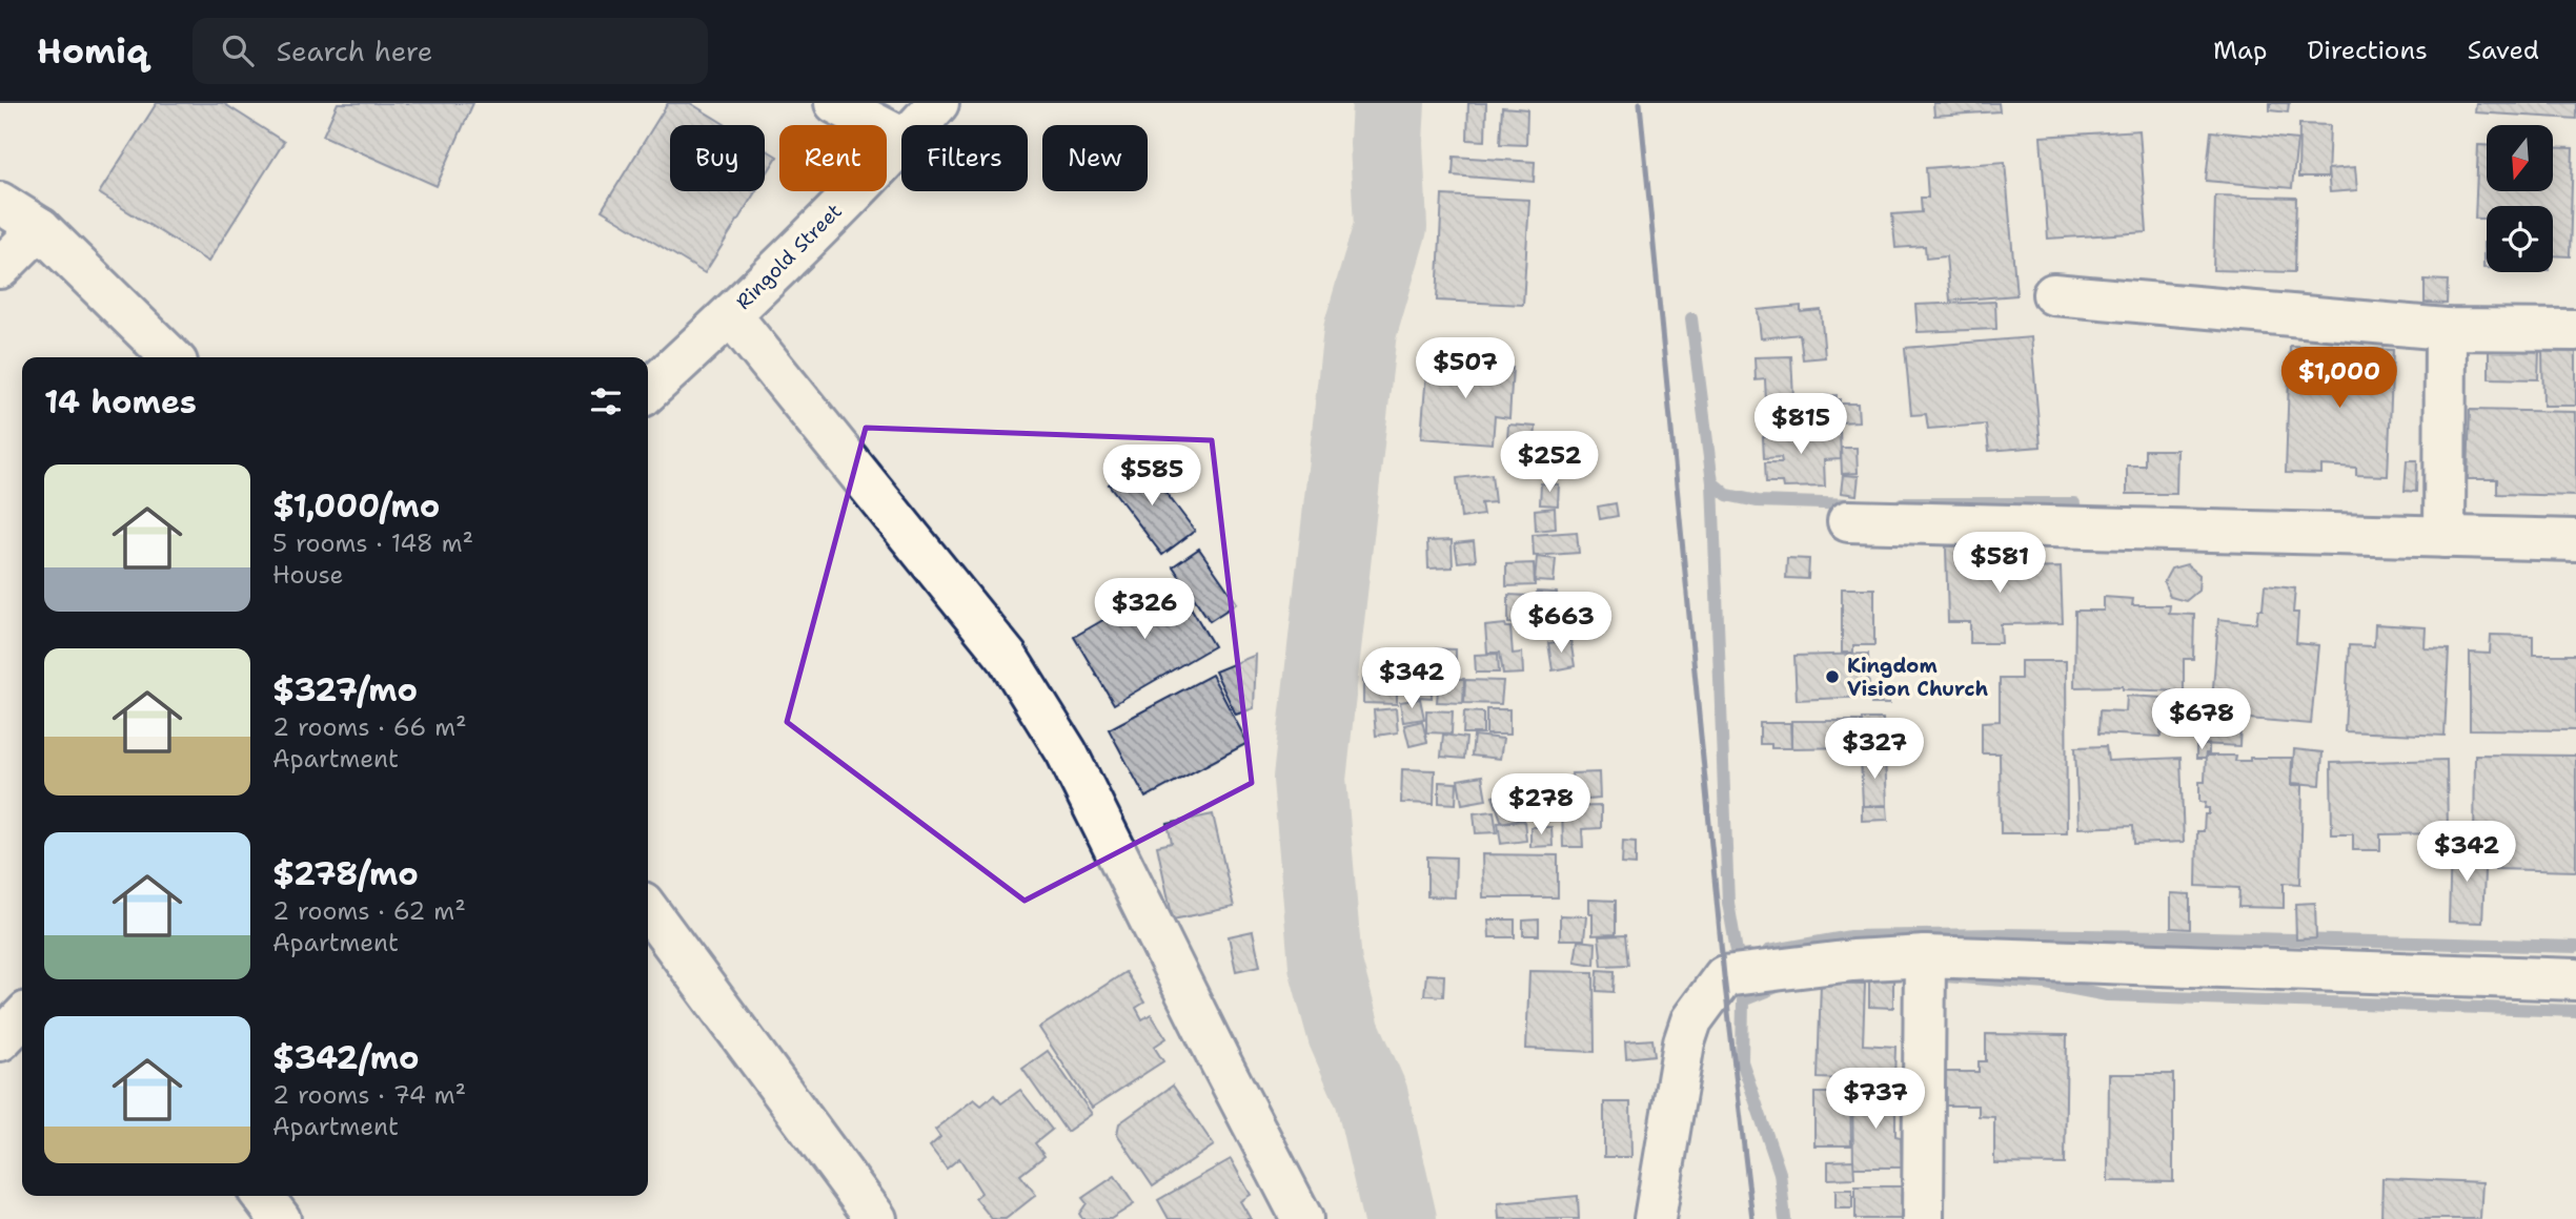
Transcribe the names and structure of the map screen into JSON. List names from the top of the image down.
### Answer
{
  "streets": {
    "street": ["Ringold Street"]
  },
  "places": ["Kingdom Vision Church"],
  "north": "bottom",
  "page": {
    "header": "Homiq",
    "search": "Search here",
    "nav": ["Map", "Directions", "Saved"],
    "chip": [
      "Buy",
      "Rent",
      "Filters",
      "New"
    ],
    "price": [
      "$507",
      "$1,000",
      "$815",
      "$252",
      "$585",
      "$581",
      "$326",
      "$663",
      "$342",
      "$678",
      "$327",
      "$278",
      "$342",
      "$737"
    ],
    "heading": "14 homes",
    "list": [
      {
        "name": "$1,000/mo",
        "note": "5 rooms · 148 m² · House"
      },
      {
        "name": "$327/mo",
        "note": "2 rooms · 66 m² · Apartment"
      },
      {
        "name": "$278/mo",
        "note": "2 rooms · 62 m² · Apartment"
      },
      {
        "name": "$342/mo",
        "note": "2 rooms · 74 m² · Apartment"
      }
    ]
  }
}
